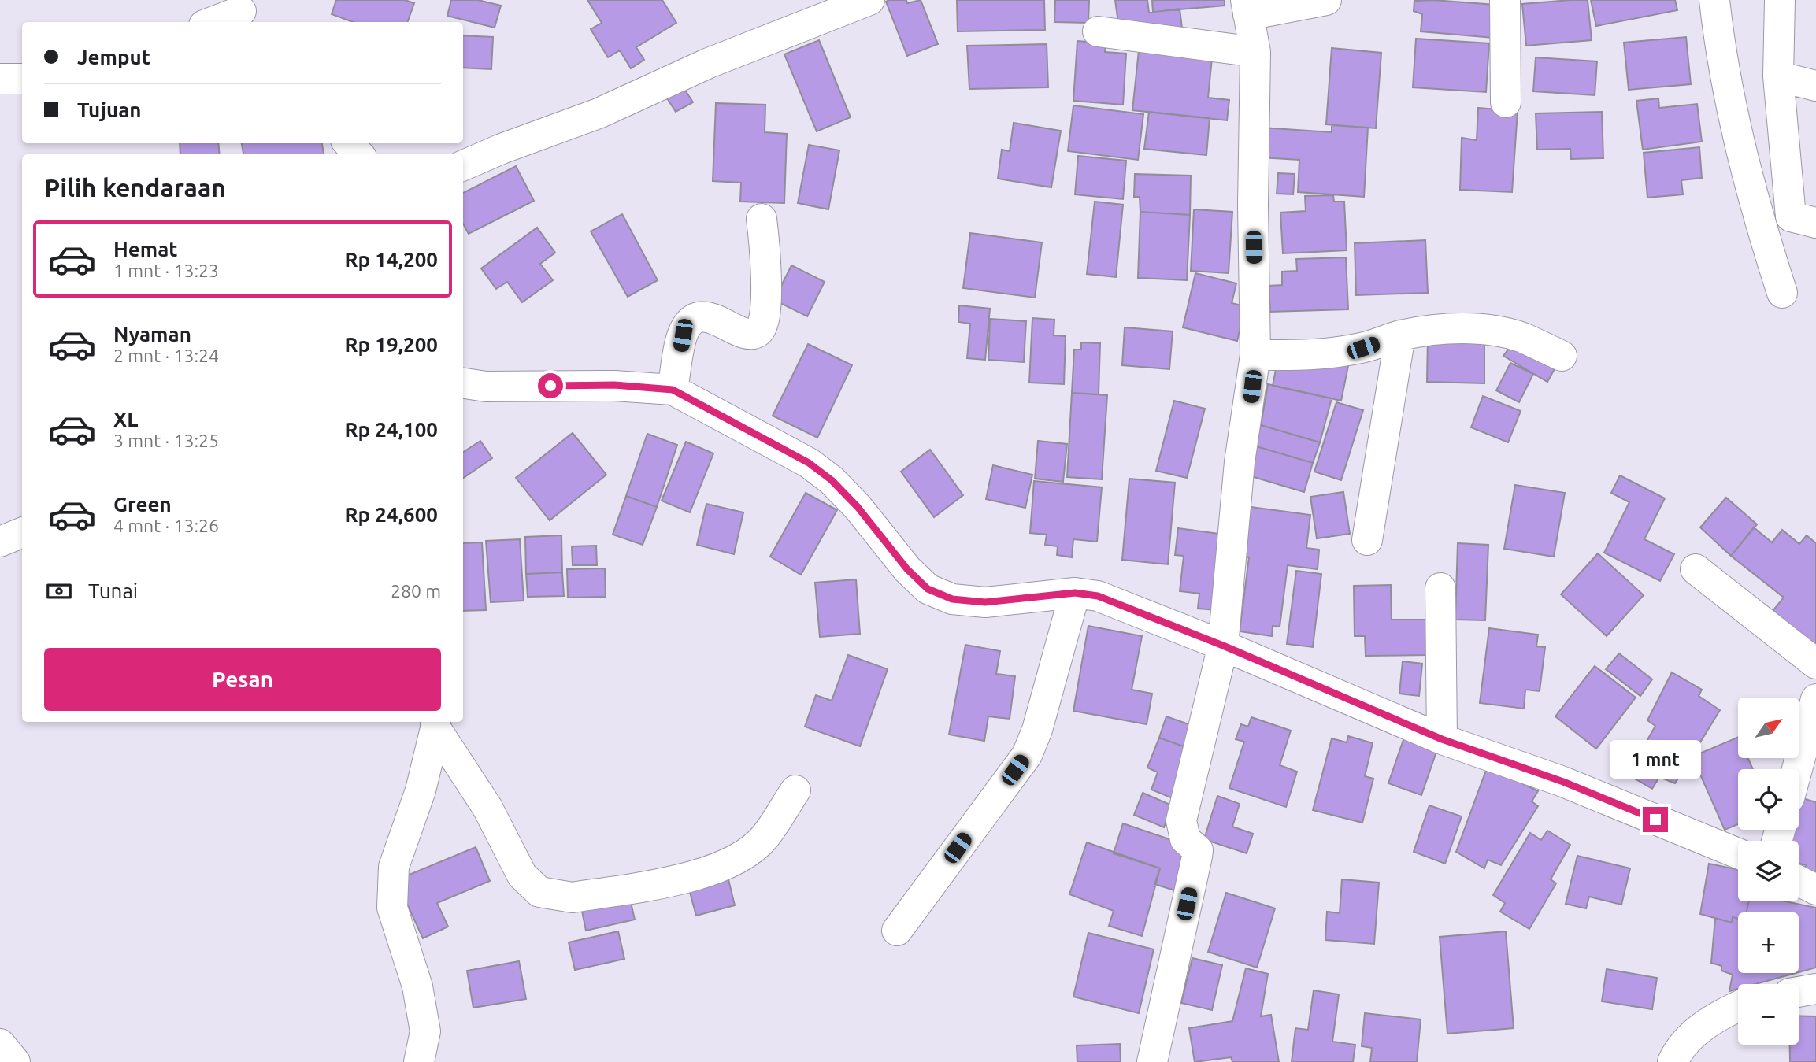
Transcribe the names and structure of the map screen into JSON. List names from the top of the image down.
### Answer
{
  "north": "top right",
  "page": {
    "banner": ["Jemput", "Tujuan"],
    "heading": "Pilih kendaraan",
    "list": [
      {
        "name": "Hemat",
        "note": "1 mnt · 13:23",
        "value": "Rp 14,200"
      },
      {
        "name": "Nyaman",
        "note": "2 mnt · 13:24",
        "value": "Rp 19,200"
      },
      {
        "name": "XL",
        "note": "3 mnt · 13:25",
        "value": "Rp 24,100"
      },
      {
        "name": "Green",
        "note": "4 mnt · 13:26",
        "value": "Rp 24,600"
      }
    ],
    "pay": ["Tunai", "280 m"],
    "buttons": "Pesan",
    "map_buttons": ["+", "−"],
    "bubble": "1 mnt"
  }
}
